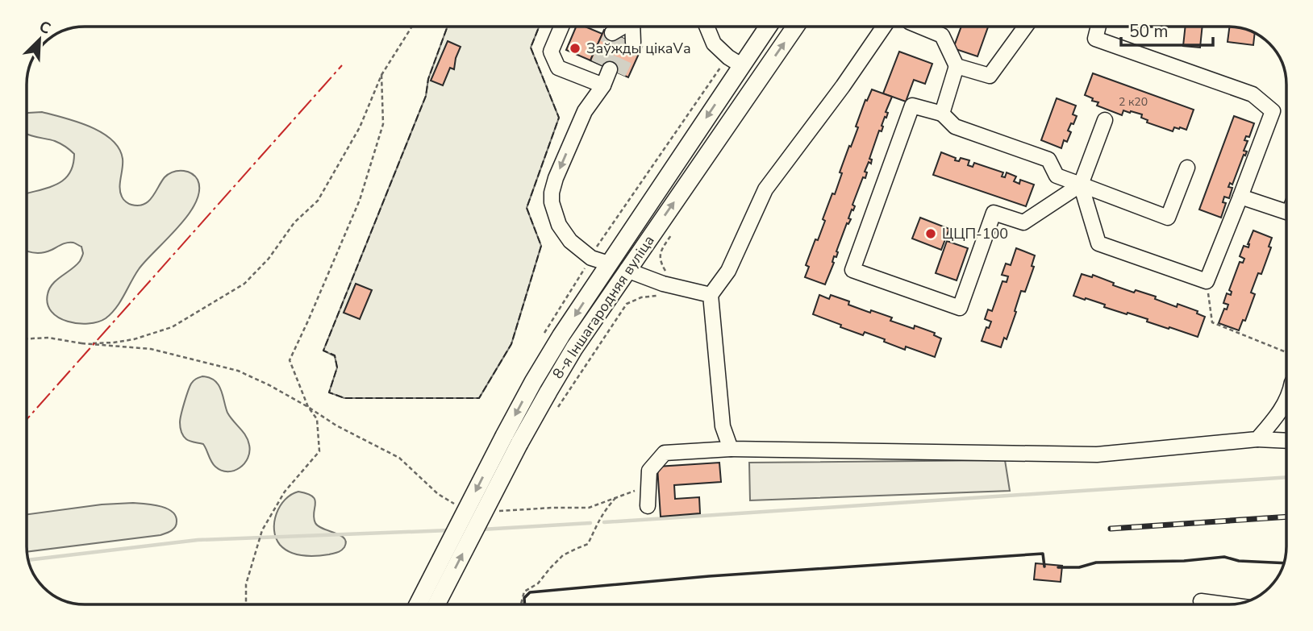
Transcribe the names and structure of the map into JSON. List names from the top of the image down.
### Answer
{
  "streets": {
    "main road": ["8-я Іншагародняя вуліца"]
  },
  "places": ["Заўжды цікаVа", "ЦЦП-100"],
  "house_numbers": ["2 к20"],
  "scale_bar": "50 m",
  "north": "top right"
}
